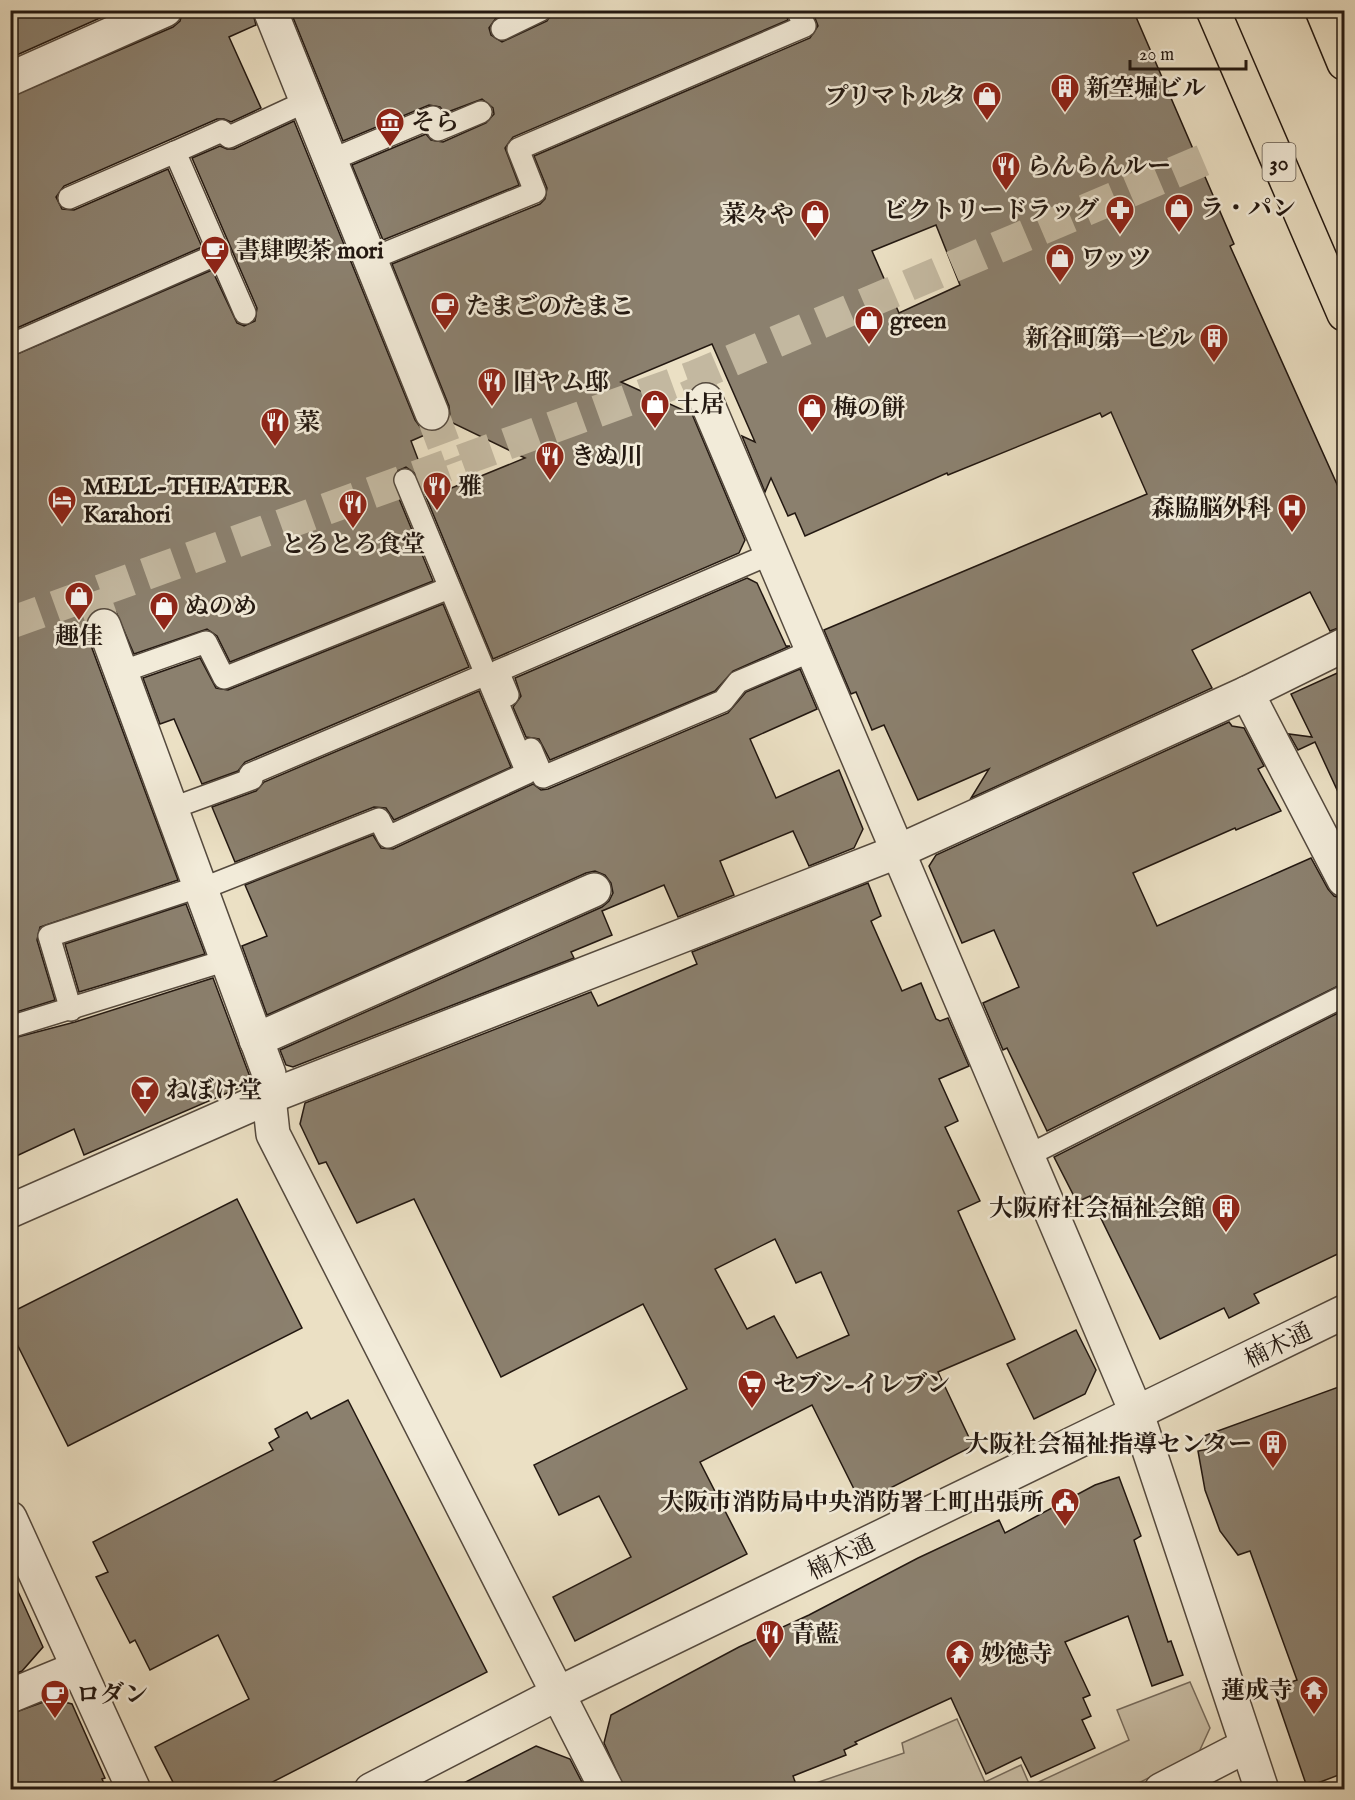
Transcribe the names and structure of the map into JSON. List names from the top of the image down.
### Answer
{
  "streets": {
    "main road": ["30"],
    "street": ["楠木通"]
  },
  "places": {
    "building": [
      "新空堀ビル",
      "新谷町第一ビル",
      "大阪府社会福祉会館",
      "大阪社会福祉指導センター"
    ],
    "shop": [
      "プリマトルタ",
      "ラ・パン",
      "菜々や",
      "ワッツ",
      "green",
      "土居",
      "梅の餅",
      "趣佳",
      "ぬのめ"
    ],
    "museum": ["そら"],
    "restaurant": [
      "らんらんルー",
      "旧ヤム邸",
      "菜",
      "きぬ川",
      "雅",
      "とろとろ食堂",
      "青藍"
    ],
    "pharmacy": ["ビクトリードラッグ"],
    "cafe": ["書肆喫茶 mori", "たまごのたまこ", "ロダン"],
    "hotel": ["MELL-THEATER Karahori"],
    "hospital": ["森脇脳外科"],
    "bar": ["ねぼけ堂"],
    "supermarket": ["セブン-イレブン"],
    "public building": ["大阪市消防局中央消防署上町出張所"],
    "temple": ["妙徳寺", "蓮成寺"]
  },
  "scale_bar": "20 m"
}
